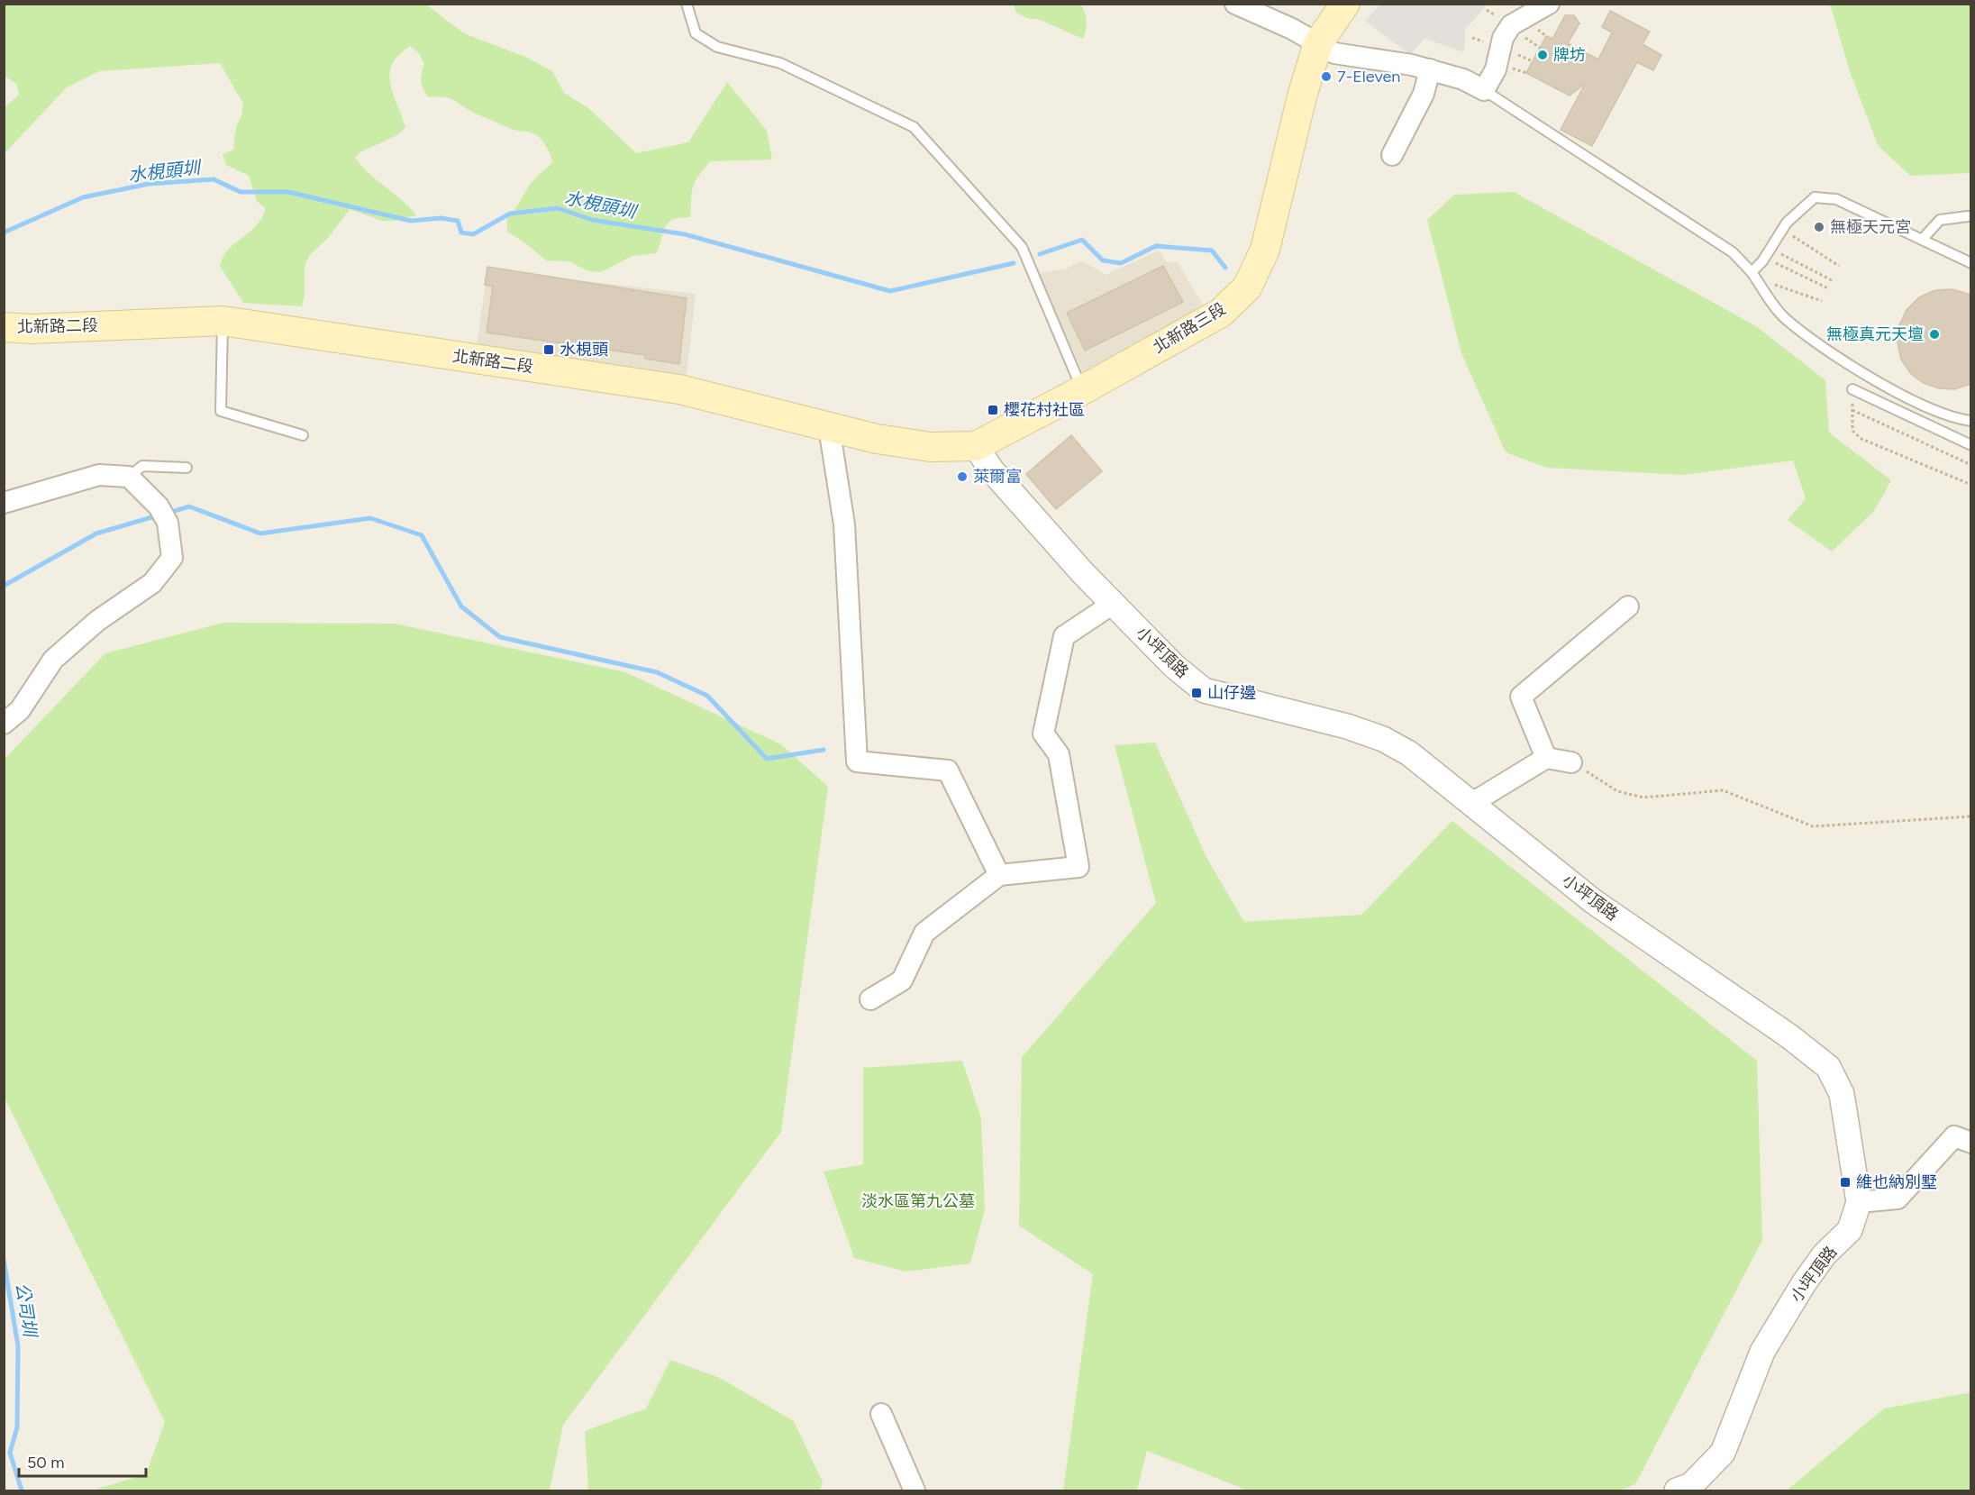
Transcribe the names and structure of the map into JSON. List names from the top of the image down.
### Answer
{
  "streets": {
    "main road": ["北新路二段", "北新路三段"],
    "street": ["小坪頂路"]
  },
  "crossings": [
    ["北新路二段", "北新路三段"],
    ["北新路二段", "小坪頂路"],
    ["北新路三段", "小坪頂路"]
  ],
  "water": ["水梘頭圳", "公司圳"],
  "parks": ["淡水區第九公墓"],
  "places": {
    "other": [
      "牌坊",
      "7-Eleven",
      "無極天元宮",
      "無極真元天壇",
      "萊爾富"
    ],
    "transit": [
      "水梘頭",
      "櫻花村社區",
      "山仔邊",
      "維也納別墅"
    ]
  },
  "scale_bar": "50 m"
}
